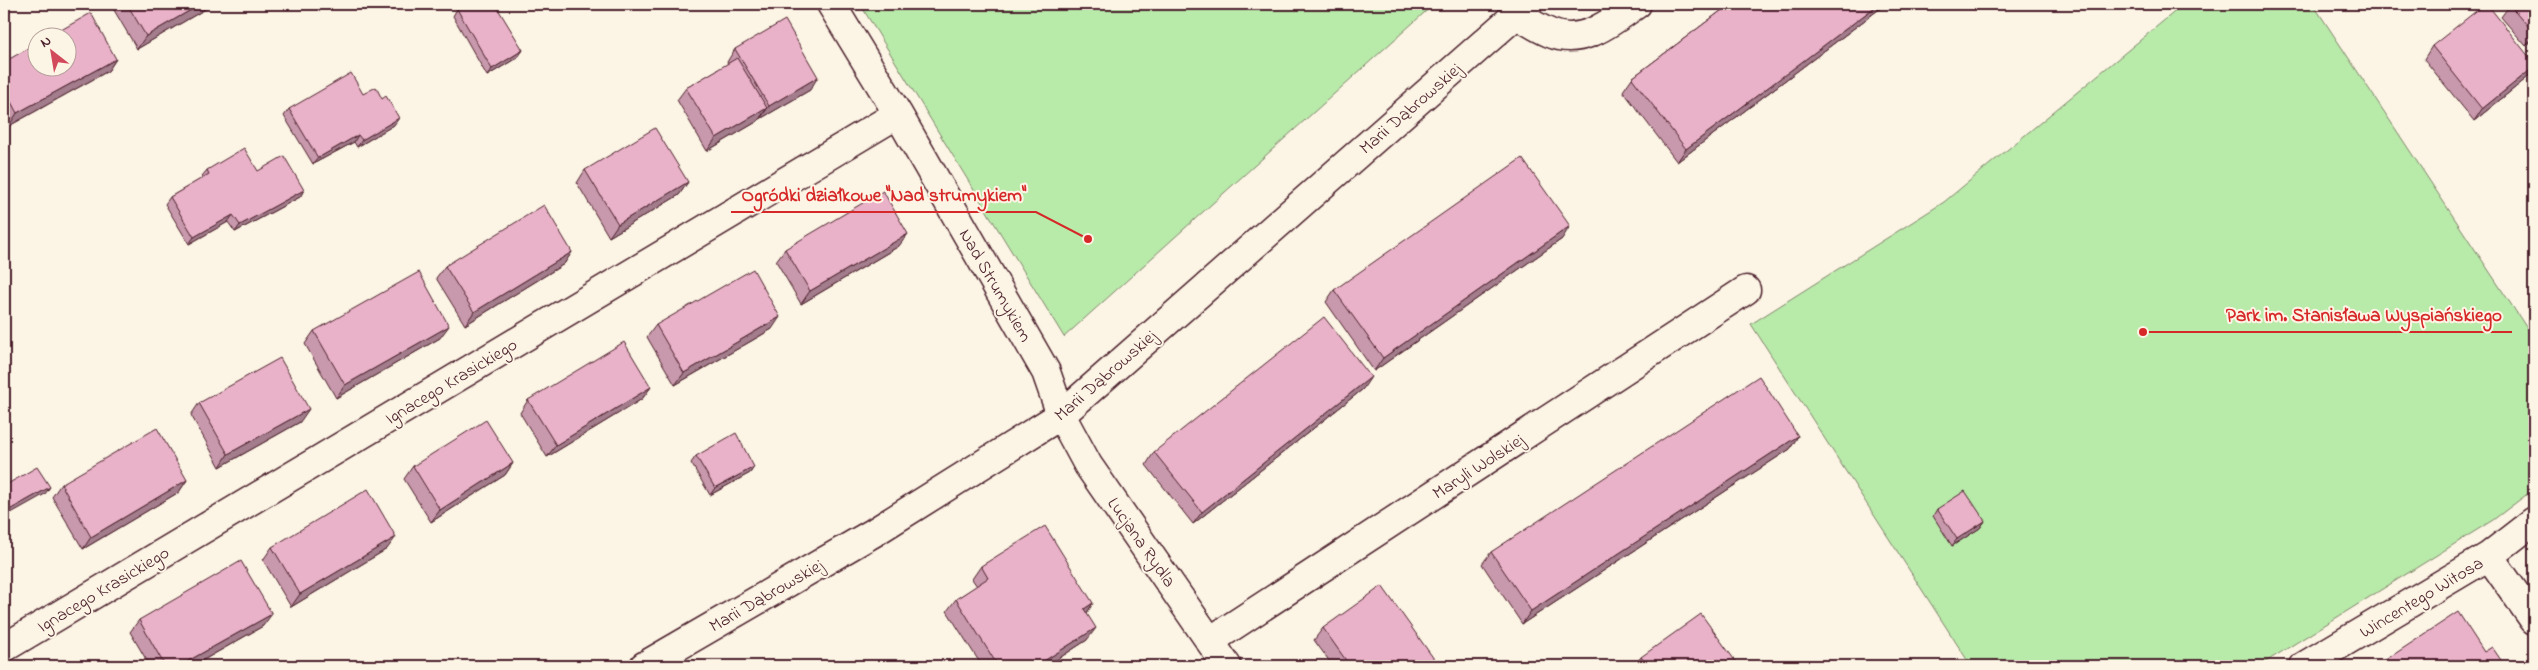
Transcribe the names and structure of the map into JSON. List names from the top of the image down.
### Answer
{
  "streets": {
    "street": [
      "Marii Dąbrowskiej",
      "Nad Strumykiem",
      "Ignacego Krasickiego",
      "Maryli Wolskiej",
      "Lucjana Rydla",
      "Wincentego Witosa"
    ]
  },
  "crossings": [
    ["Marii Dąbrowskiej", "Nad Strumykiem"],
    ["Marii Dąbrowskiej", "Lucjana Rydla"],
    ["Nad Strumykiem", "Ignacego Krasickiego"],
    ["Nad Strumykiem", "Lucjana Rydla"],
    ["Maryli Wolskiej", "Lucjana Rydla"]
  ],
  "places": ["Ogródki działkowe \"Nad strumykiem\"", "Park im. Stanisława Wyspiańskiego"],
  "north": "top left"
}
